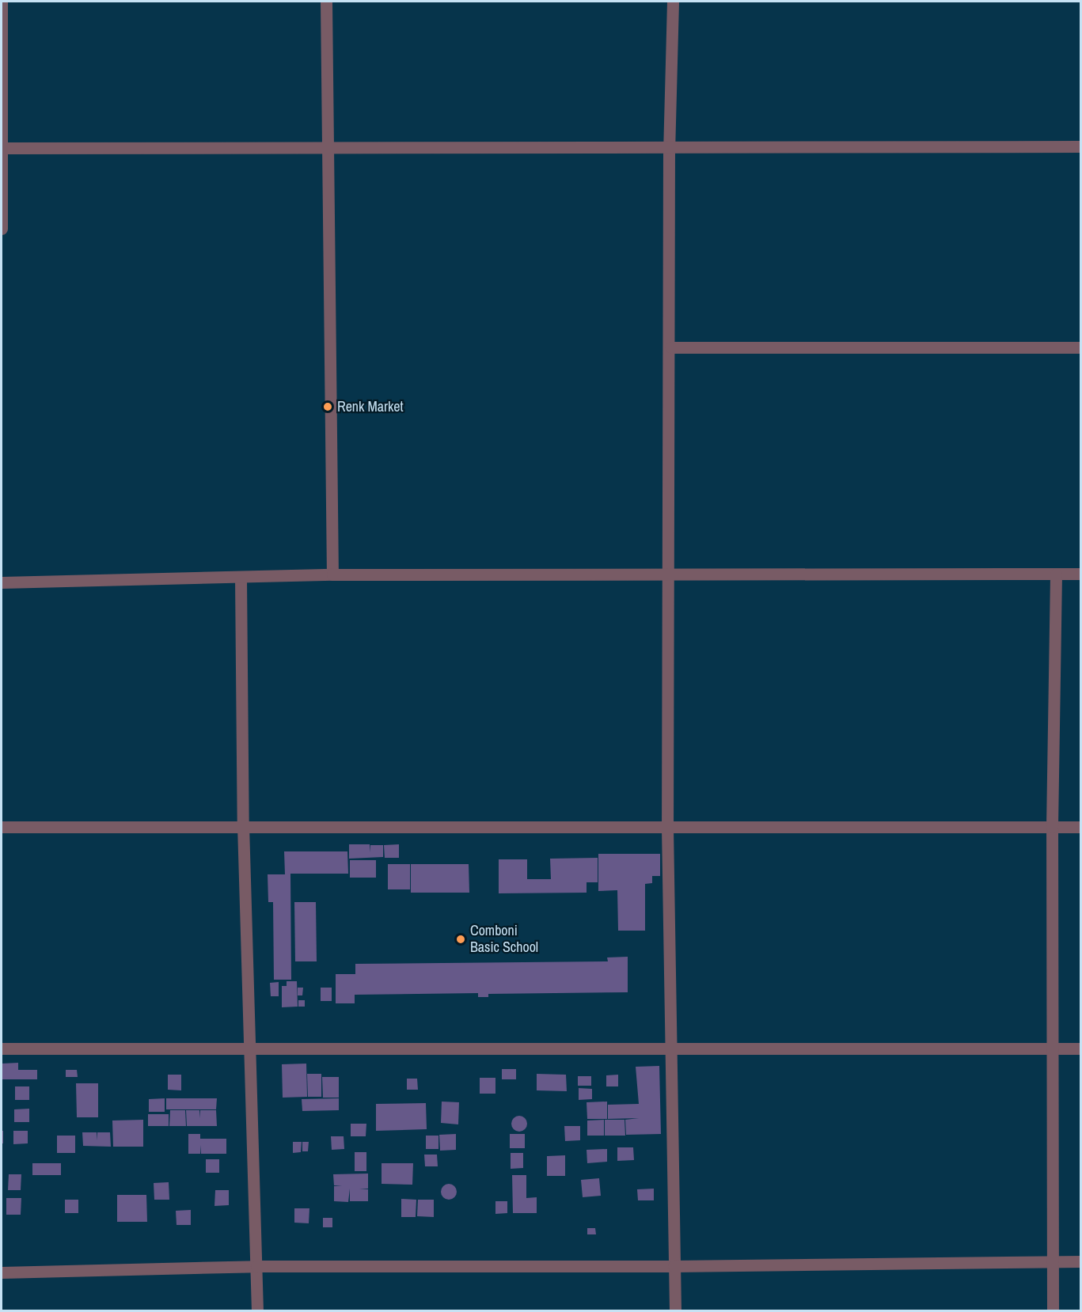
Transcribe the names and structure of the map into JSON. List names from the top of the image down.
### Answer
{
  "places": ["Renk Market", "Comboni Basic School"]
}
